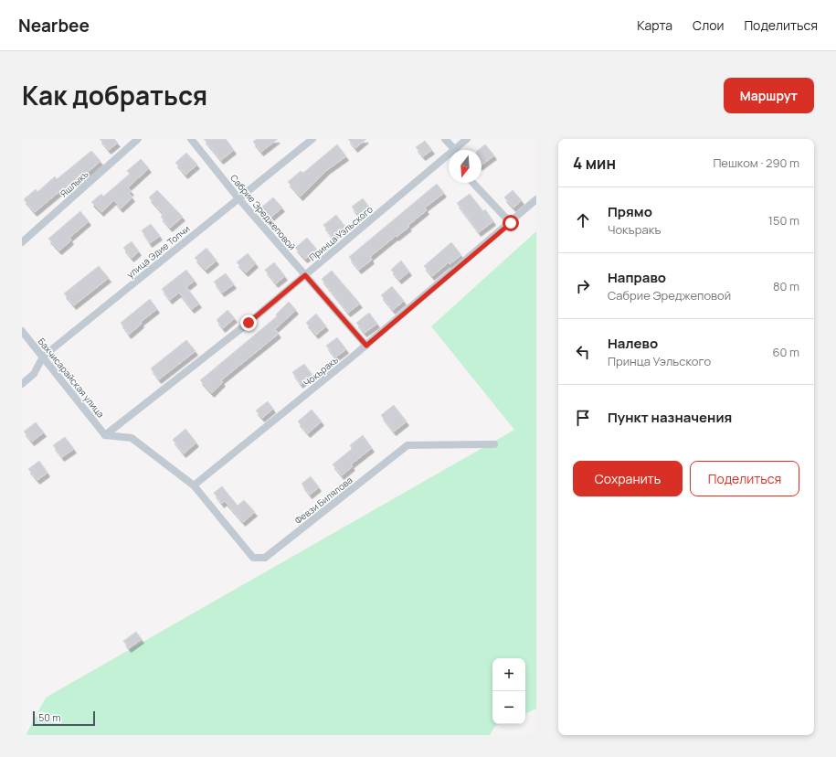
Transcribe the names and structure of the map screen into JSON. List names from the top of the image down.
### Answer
{
  "streets": {
    "street": [
      "Яшлыкъ",
      "Сабрие Эреджеповой",
      "Принца Уэльского",
      "улица Эдие Топчи",
      "Чокъракъ",
      "Бахчисарайская улица",
      "Февзи Билялова"
    ]
  },
  "crossings": [
    ["Сабрие Эреджеповой", "Принца Уэльского"],
    ["Сабрие Эреджеповой", "улица Эдие Топчи"],
    ["Сабрие Эреджеповой", "Чокъракъ"],
    ["Принца Уэльского", "Бахчисарайская улица"],
    ["улица Эдие Топчи", "Бахчисарайская улица"],
    ["Чокъракъ", "Февзи Билялова"]
  ],
  "scale_bar": "50 m",
  "north": "bottom",
  "page": {
    "header": "Nearbee",
    "nav": ["Карта", "Слои", "Поделиться"],
    "title": "Как добраться",
    "buttons": [
      "Маршрут",
      ["Сохранить", "Поделиться"]
    ],
    "heading": ["4 мин", "Пешком · 290 m"],
    "list": [
      ["Прямо", "Чокъракъ", "150 m"],
      ["Направо", "Сабрие Эреджеповой", "80 m"],
      ["Налево", "Принца Уэльского", "60 m"],
      "Пункт назначения"
    ],
    "map_buttons": ["+", "−"],
    "scale": "50 m"
  }
}
